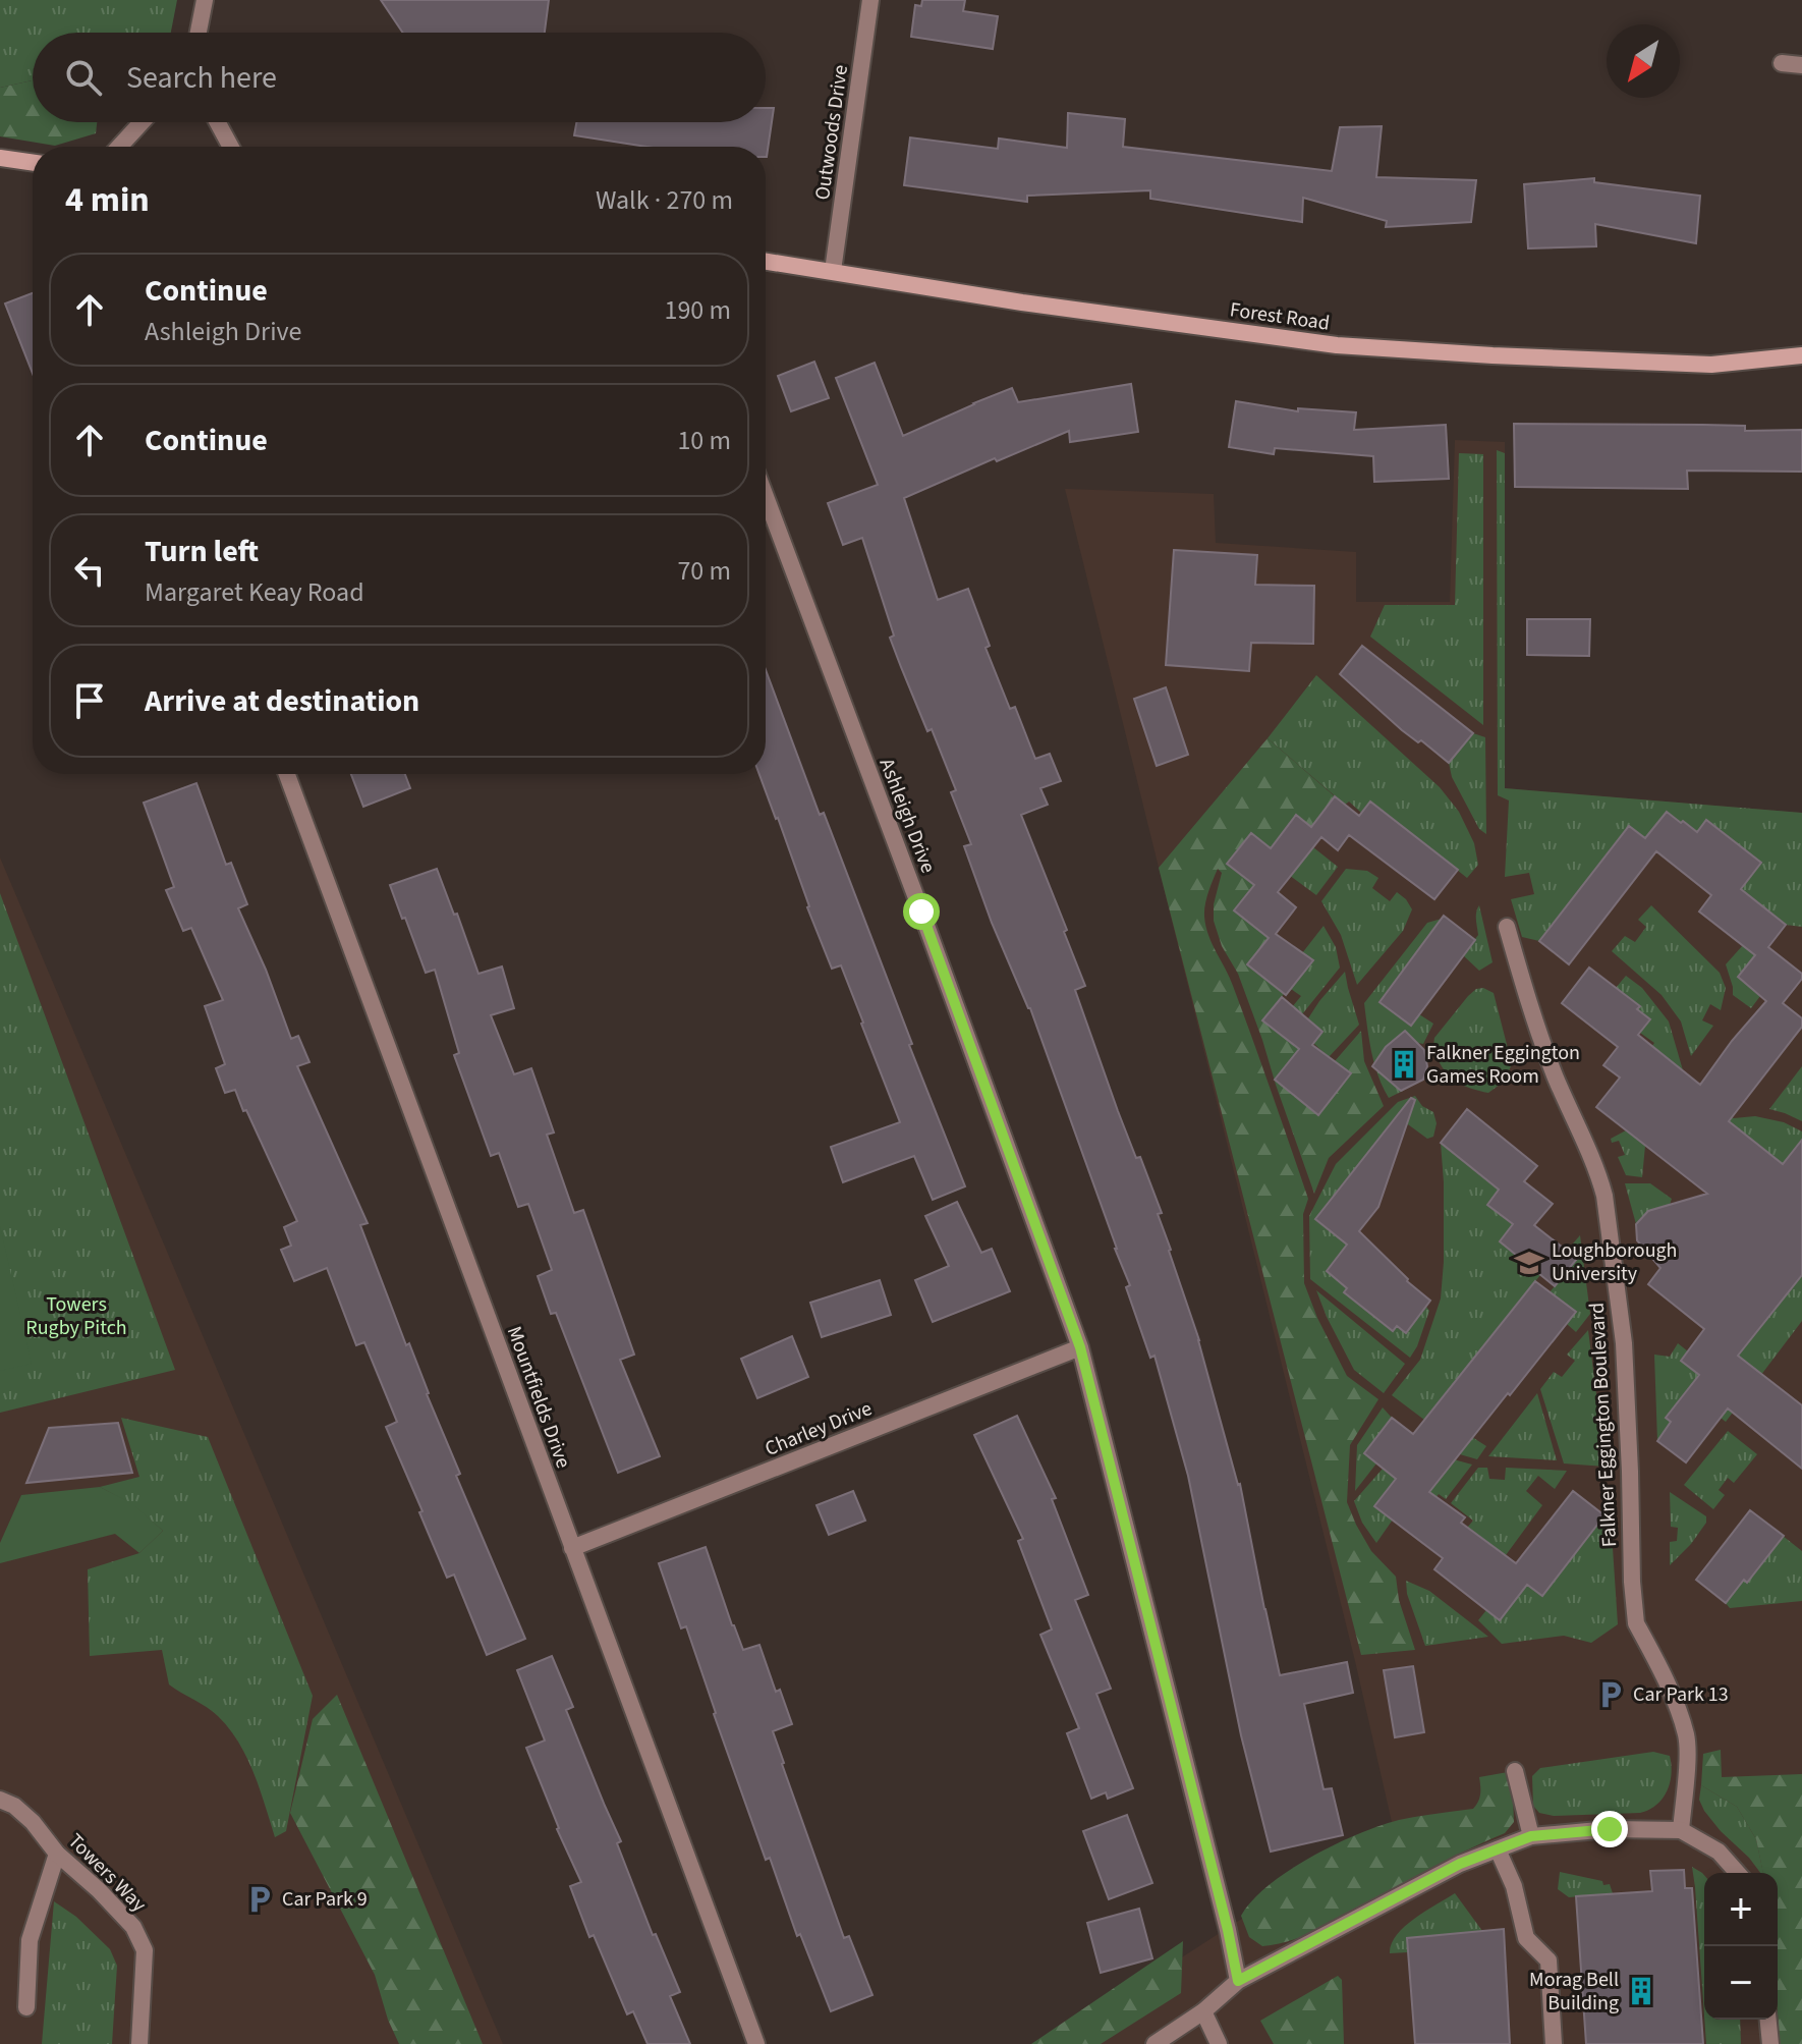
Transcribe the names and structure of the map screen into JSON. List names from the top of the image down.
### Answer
{
  "streets": {
    "street": [
      "Outwoods Drive",
      "Forest Road",
      "Ashleigh Drive",
      "Mountfields Drive",
      "Falkner Eggington Boulevard",
      "Charley Drive",
      "Towers Way"
    ]
  },
  "crossings": [
    ["Outwoods Drive", "Forest Road"],
    ["Ashleigh Drive", "Charley Drive"],
    ["Mountfields Drive", "Charley Drive"]
  ],
  "parks": ["Towers Rugby Pitch"],
  "places": {
    "building": ["Falkner Eggington Games Room", "Morag Bell Building"],
    "school or university": ["Loughborough University"],
    "parking": ["Car Park 13", "Car Park 9"]
  },
  "north": "bottom left",
  "page": {
    "search": "Search here",
    "heading": ["4 min", "Walk · 270 m"],
    "list": [
      ["Continue", "Ashleigh Drive", "190 m"],
      ["Continue", "10 m"],
      ["Turn left", "Margaret Keay Road", "70 m"],
      "Arrive at destination"
    ],
    "map_buttons": ["+", "−"]
  }
}
